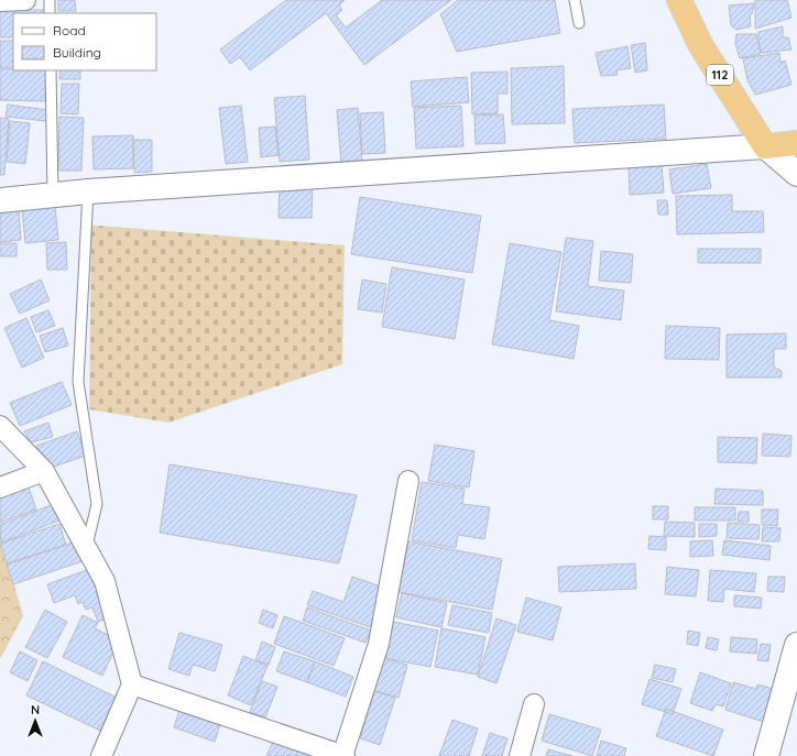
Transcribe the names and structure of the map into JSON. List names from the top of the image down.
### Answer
{
  "streets": {
    "highway": ["112"]
  },
  "legend": ["Road", "Building"],
  "north": "top"
}
